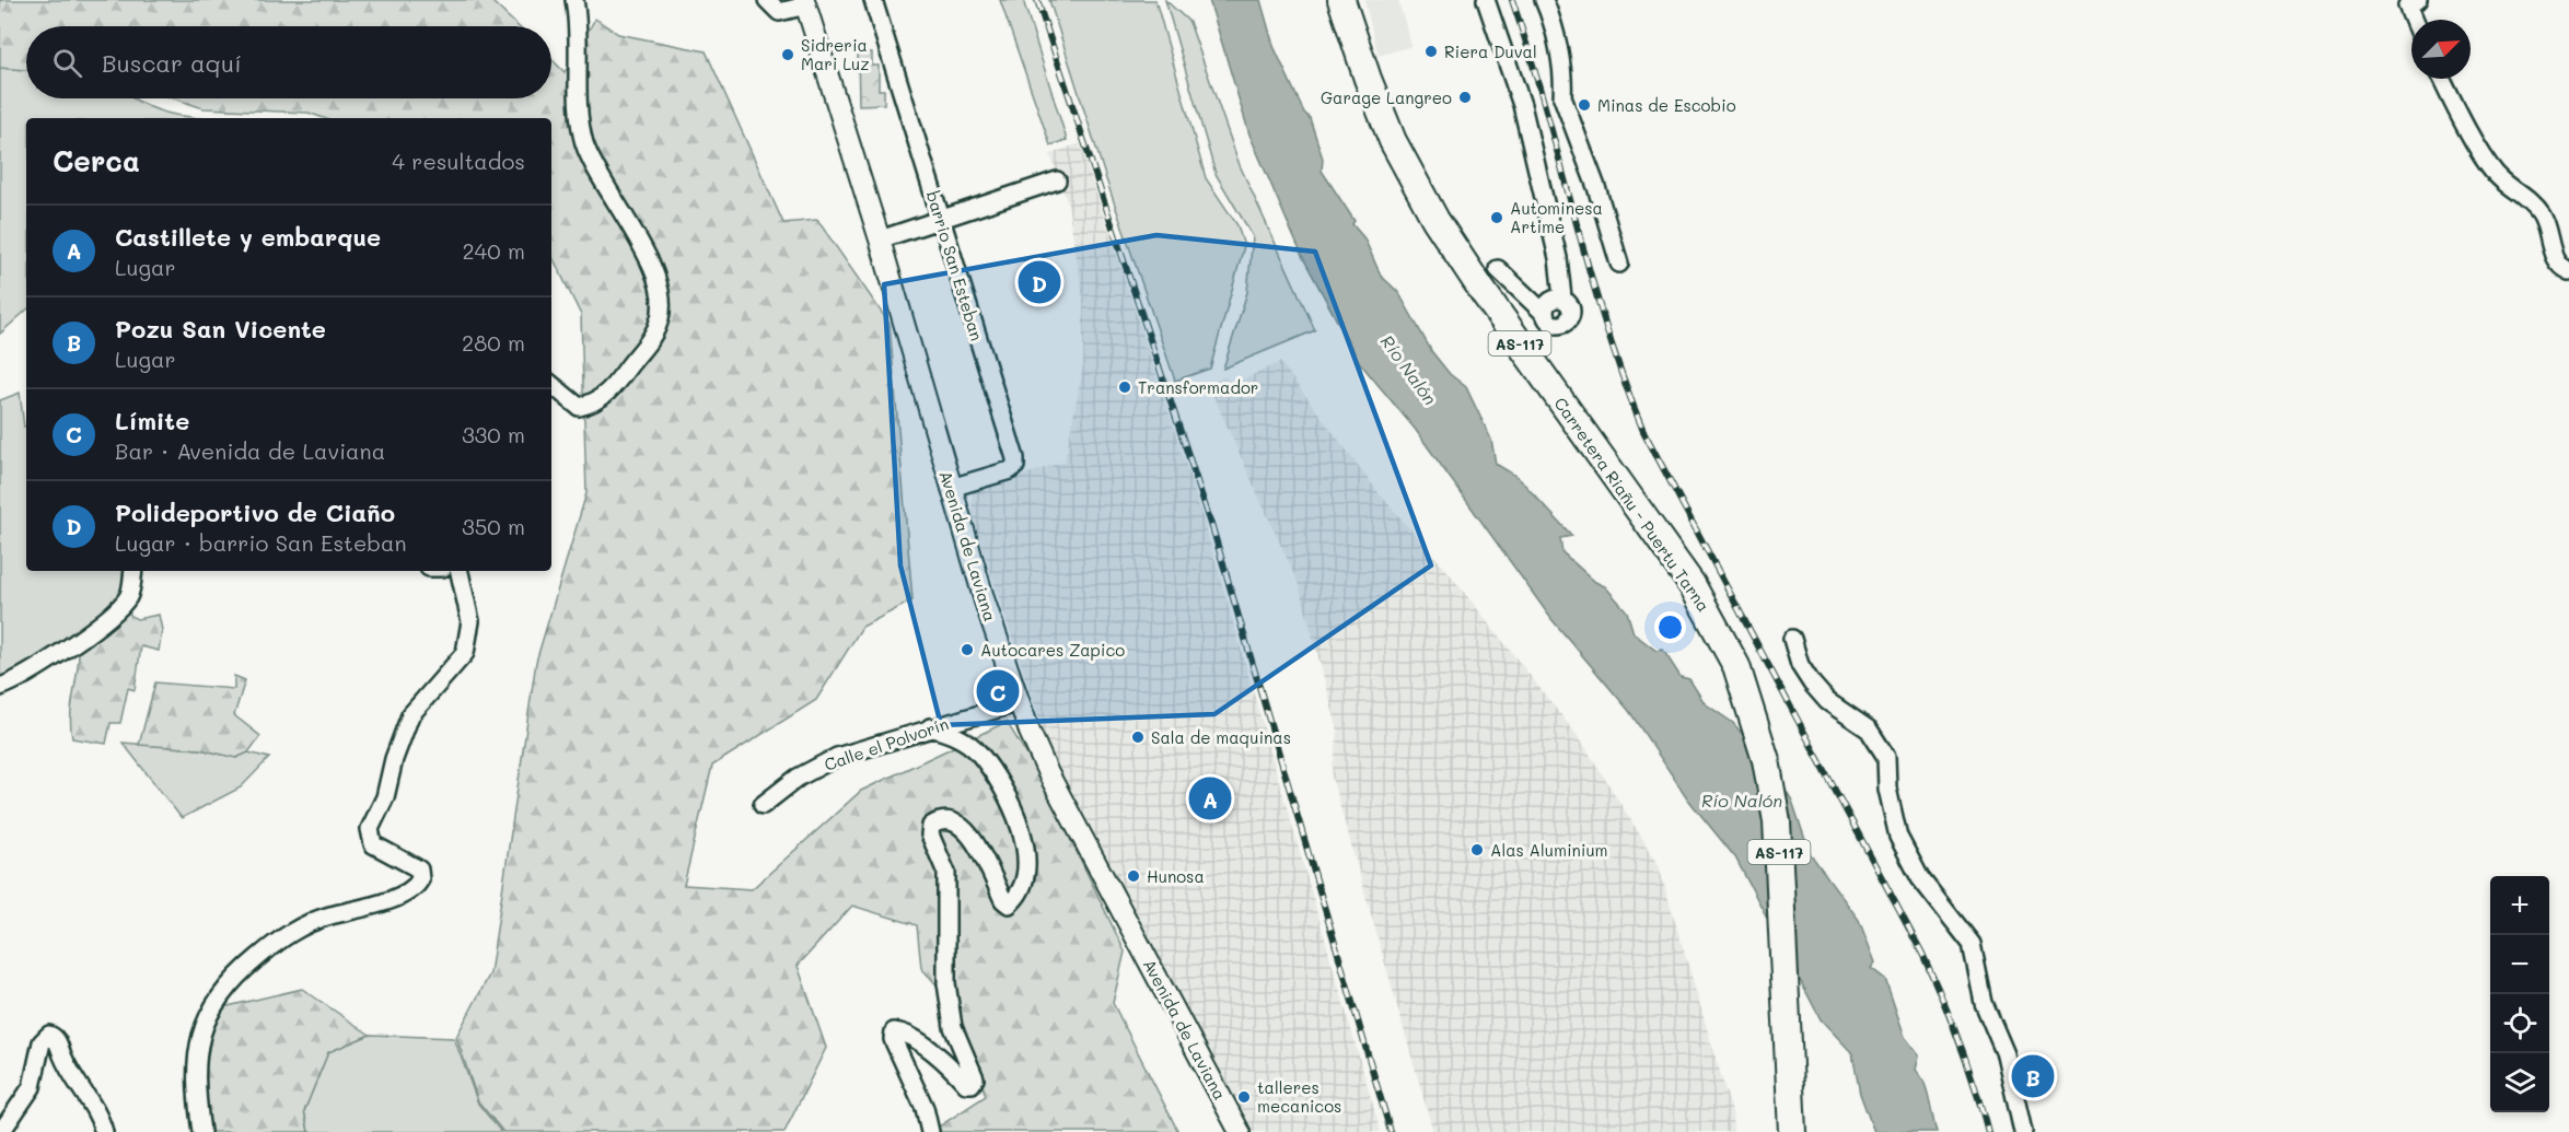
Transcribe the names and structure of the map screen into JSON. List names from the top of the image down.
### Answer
{
  "streets": {
    "main road": ["AS-117", "Carretera Riañu - Puertu Tarna"],
    "street": ["barrio San Esteban", "Avenida de Laviana", "Calle el Polvorín"]
  },
  "crossings": [
    ["barrio San Esteban", "Avenida de Laviana"],
    ["Avenida de Laviana", "Calle el Polvorín"]
  ],
  "water": ["Río Nalón"],
  "places": [
    "Riera Duval",
    "Sidreria Mari Luz",
    "Garage Langreo",
    "Minas de Escobio",
    "Autominesa Artime",
    "Transformador",
    "Autocares Zapico",
    "Sala de maquinas",
    "Alas Aluminium",
    "Hunosa",
    "talleres mecanicos"
  ],
  "north": "top right",
  "page": {
    "search": "Buscar aquí",
    "heading": ["Cerca", "4 resultados"],
    "list": [
      {
        "mark": "A",
        "name": "Castillete y embarque",
        "note": "Lugar",
        "value": "240 m"
      },
      {
        "mark": "B",
        "name": "Pozu San Vicente",
        "note": "Lugar",
        "value": "280 m"
      },
      {
        "mark": "C",
        "name": "Límite",
        "note": "Bar · Avenida de Laviana",
        "value": "330 m"
      },
      {
        "mark": "D",
        "name": "Polideportivo de Ciaño",
        "note": "Lugar · barrio San Esteban",
        "value": "350 m"
      }
    ],
    "pins": [
      "D",
      "C",
      "A",
      "B"
    ],
    "map_buttons": ["+", "−"]
  }
}
